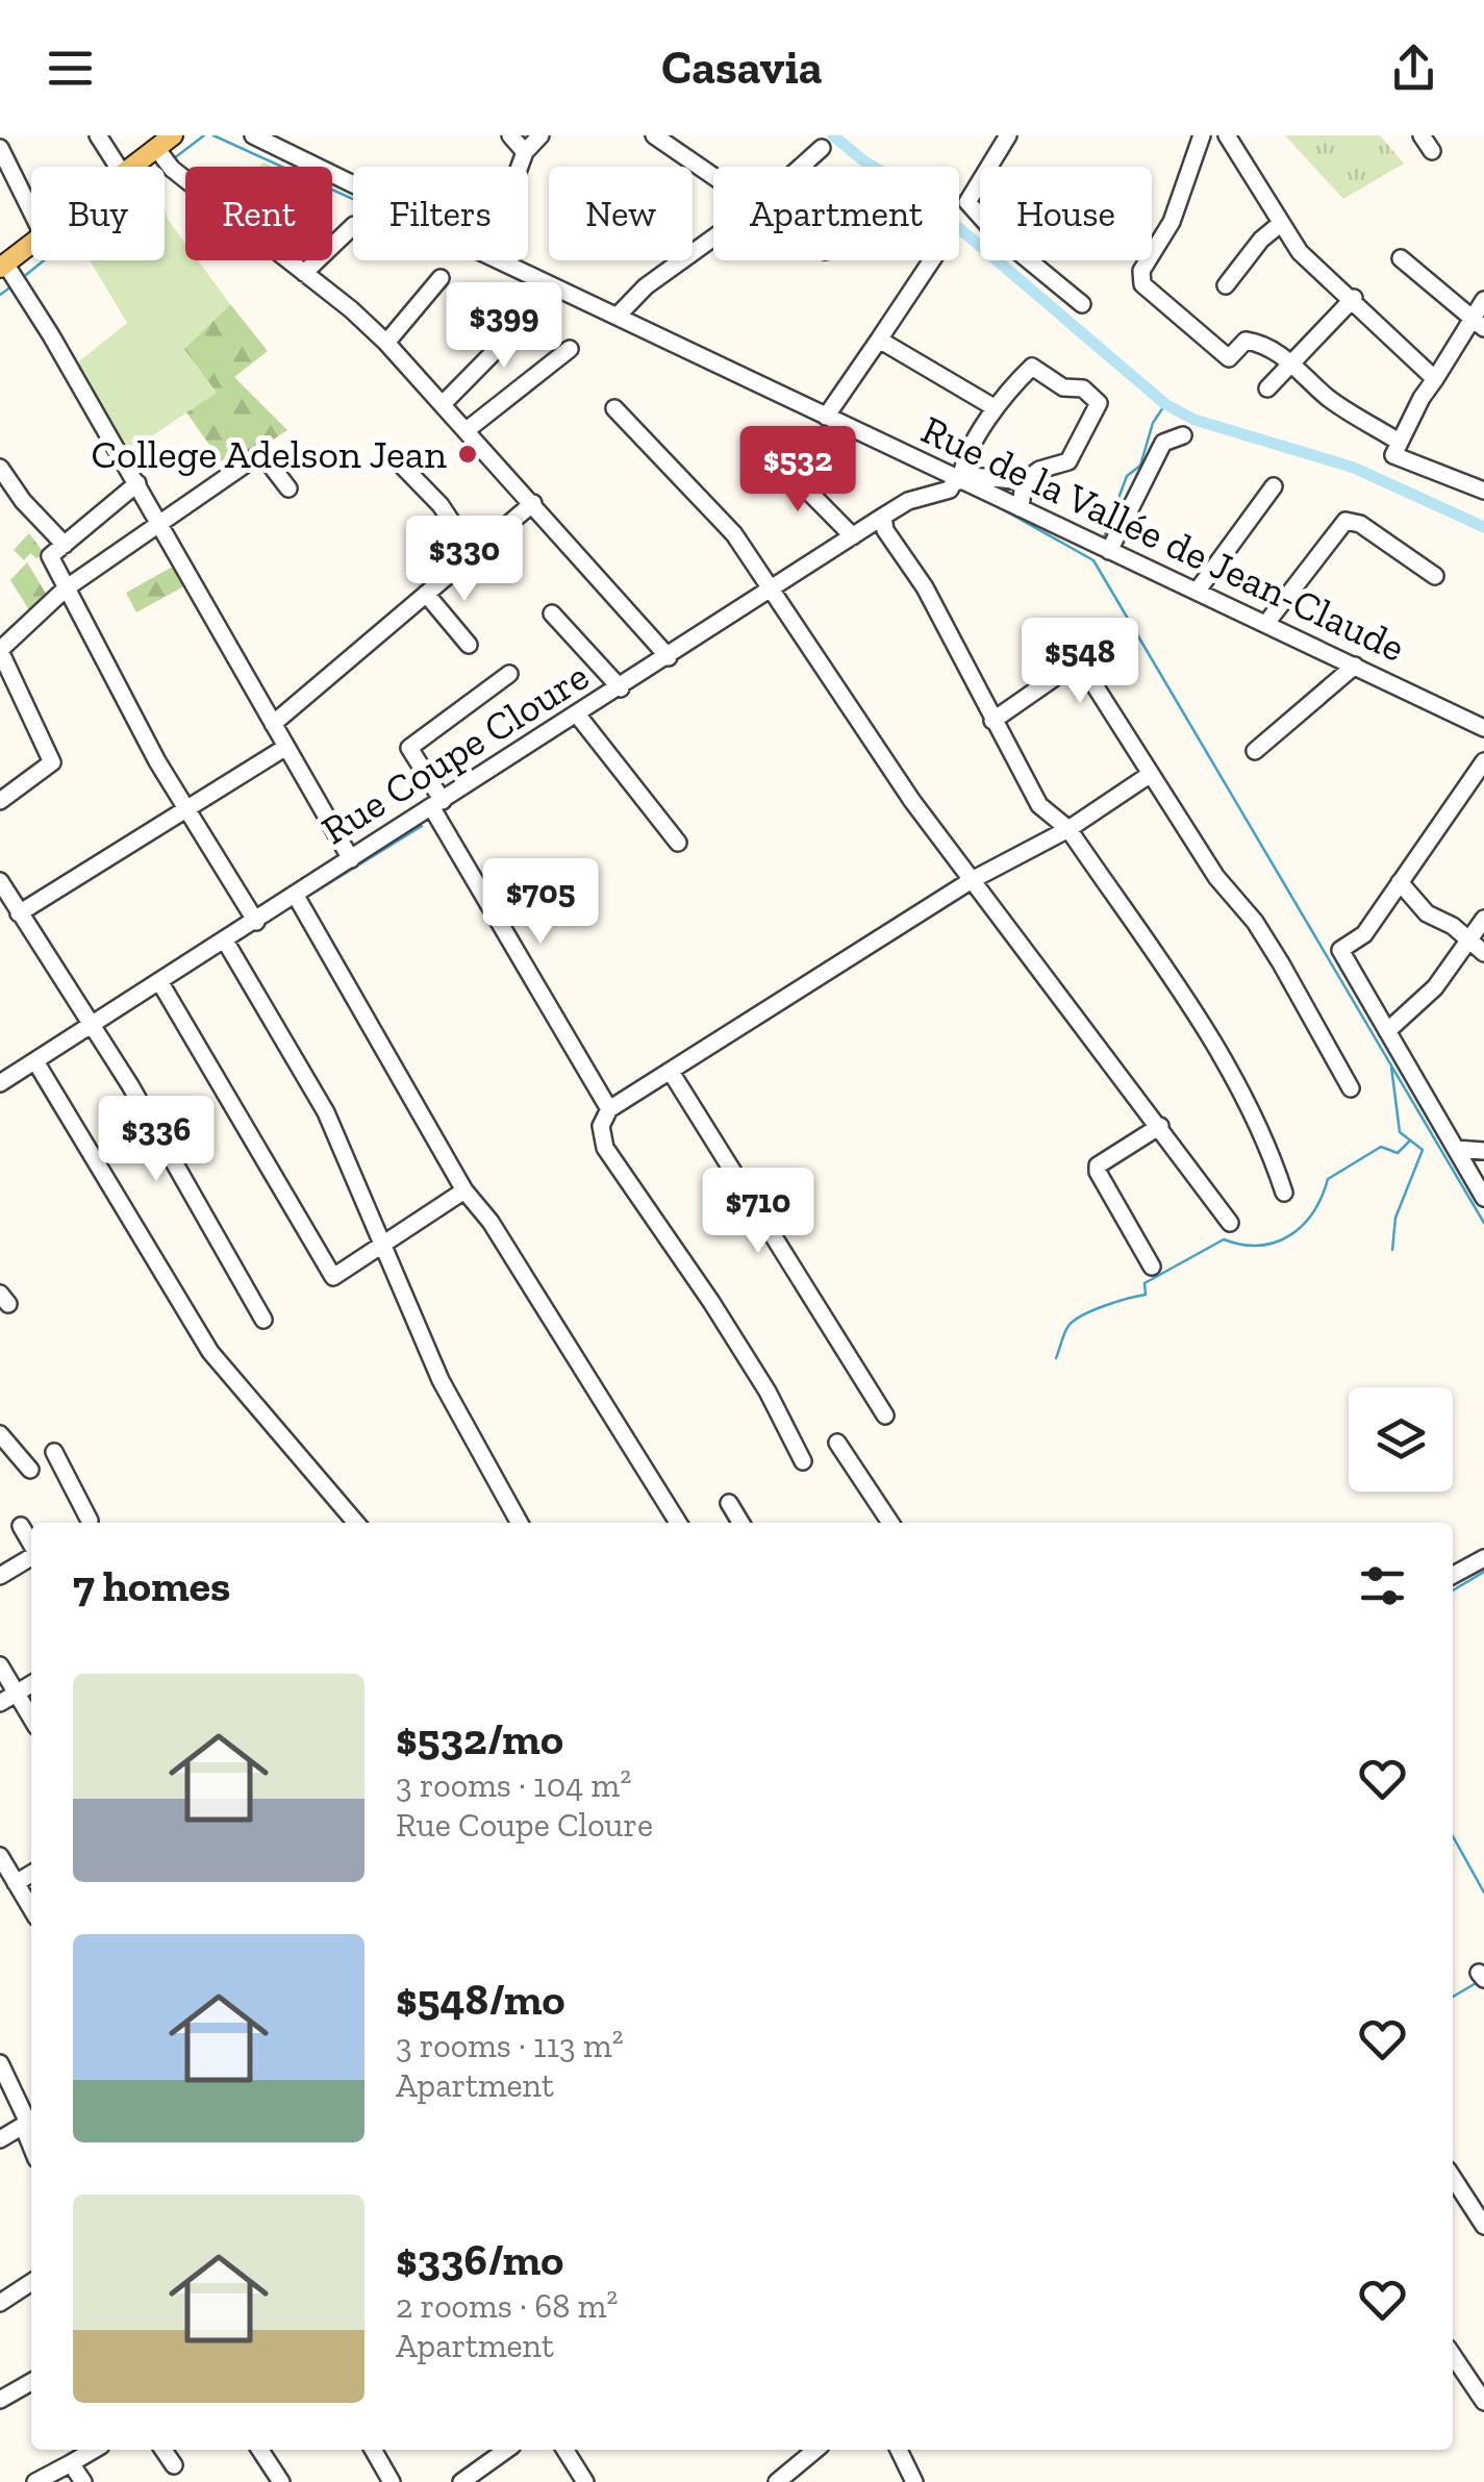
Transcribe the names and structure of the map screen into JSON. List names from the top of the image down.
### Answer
{
  "streets": {
    "street": ["Rue de la Vallée de Jean-Claude", "Rue Coupe Cloure"]
  },
  "crossings": [
    ["Rue de la Vallée de Jean-Claude", "Rue Coupe Cloure"]
  ],
  "places": ["College Adelson Jean"],
  "page": {
    "header": "Casavia",
    "chip": [
      "Buy",
      "Rent",
      "Filters",
      "New",
      "Apartment",
      "House"
    ],
    "price": [
      "$399",
      "$532",
      "$330",
      "$548",
      "$705",
      "$336",
      "$710"
    ],
    "heading": "7 homes",
    "list": [
      {
        "name": "$532/mo",
        "note": "3 rooms · 104 m² · Rue Coupe Cloure"
      },
      {
        "name": "$548/mo",
        "note": "3 rooms · 113 m² · Apartment"
      },
      {
        "name": "$336/mo",
        "note": "2 rooms · 68 m² · Apartment"
      }
    ]
  }
}
